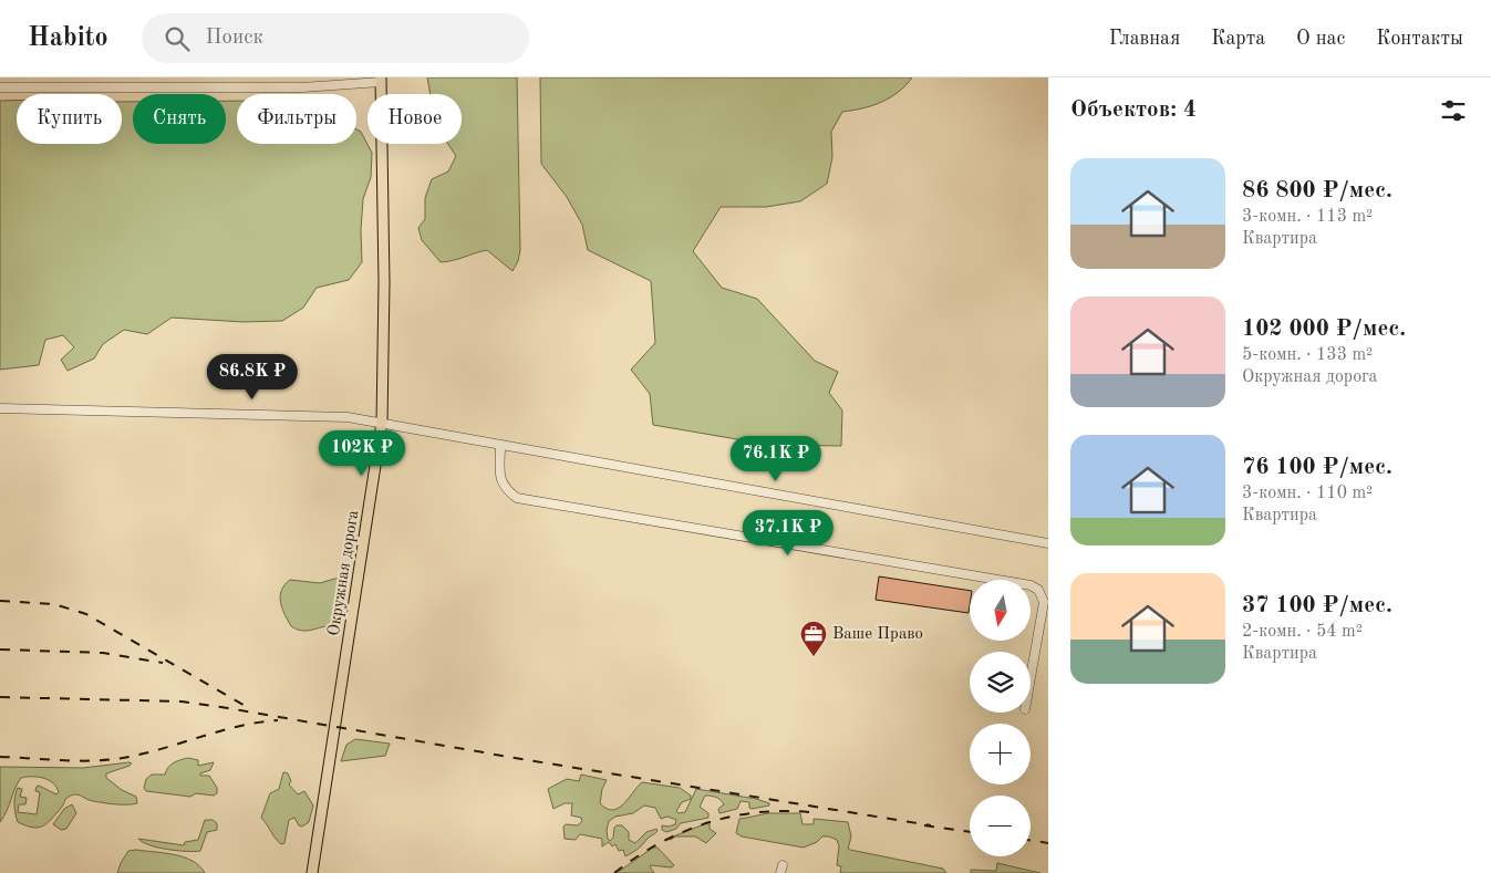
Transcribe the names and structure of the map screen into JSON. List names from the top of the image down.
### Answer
{
  "streets": {
    "main road": ["Окружная дорога"]
  },
  "places": {
    "office": ["Ваше Право"]
  },
  "north": "bottom",
  "page": {
    "header": "Habito",
    "search": "Поиск",
    "nav": [
      "Главная",
      "Карта",
      "О нас",
      "Контакты"
    ],
    "heading": "Объектов: 4",
    "chip": [
      "Купить",
      "Снять",
      "Фильтры",
      "Новое"
    ],
    "list": [
      {
        "name": "86 800 ₽/мес.",
        "note": "3-комн. · 113 m² · Квартира"
      },
      {
        "name": "102 000 ₽/мес.",
        "note": "5-комн. · 133 m² · Окружная дорога"
      },
      {
        "name": "76 100 ₽/мес.",
        "note": "3-комн. · 110 m² · Квартира"
      },
      {
        "name": "37 100 ₽/мес.",
        "note": "2-комн. · 54 m² · Квартира"
      }
    ],
    "price": [
      "86.8K ₽",
      "102K ₽",
      "76.1K ₽",
      "37.1K ₽"
    ],
    "map_buttons": ["+", "−"]
  }
}
